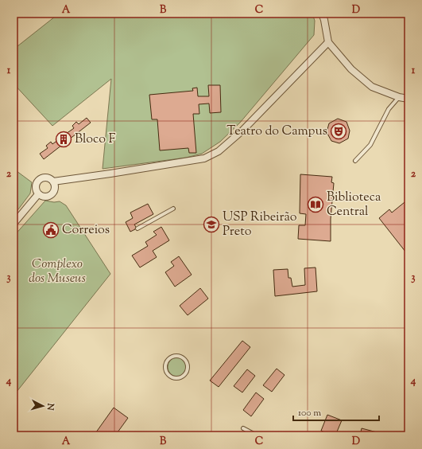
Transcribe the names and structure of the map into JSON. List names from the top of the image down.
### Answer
{
  "parks": ["Complexo dos Museus"],
  "places": {
    "theatre": ["Teatro do Campus"],
    "building": ["Bloco F"],
    "library": ["Biblioteca Central"],
    "school or university": ["USP Ribeirão Preto"],
    "public building": ["Correios"]
  },
  "scale_bar": "100 m",
  "north": "right",
  "grid": {
    "columns": [
      "A",
      "B",
      "C",
      "D"
    ],
    "rows": [
      "1",
      "2",
      "3",
      "4"
    ]
  }
}
